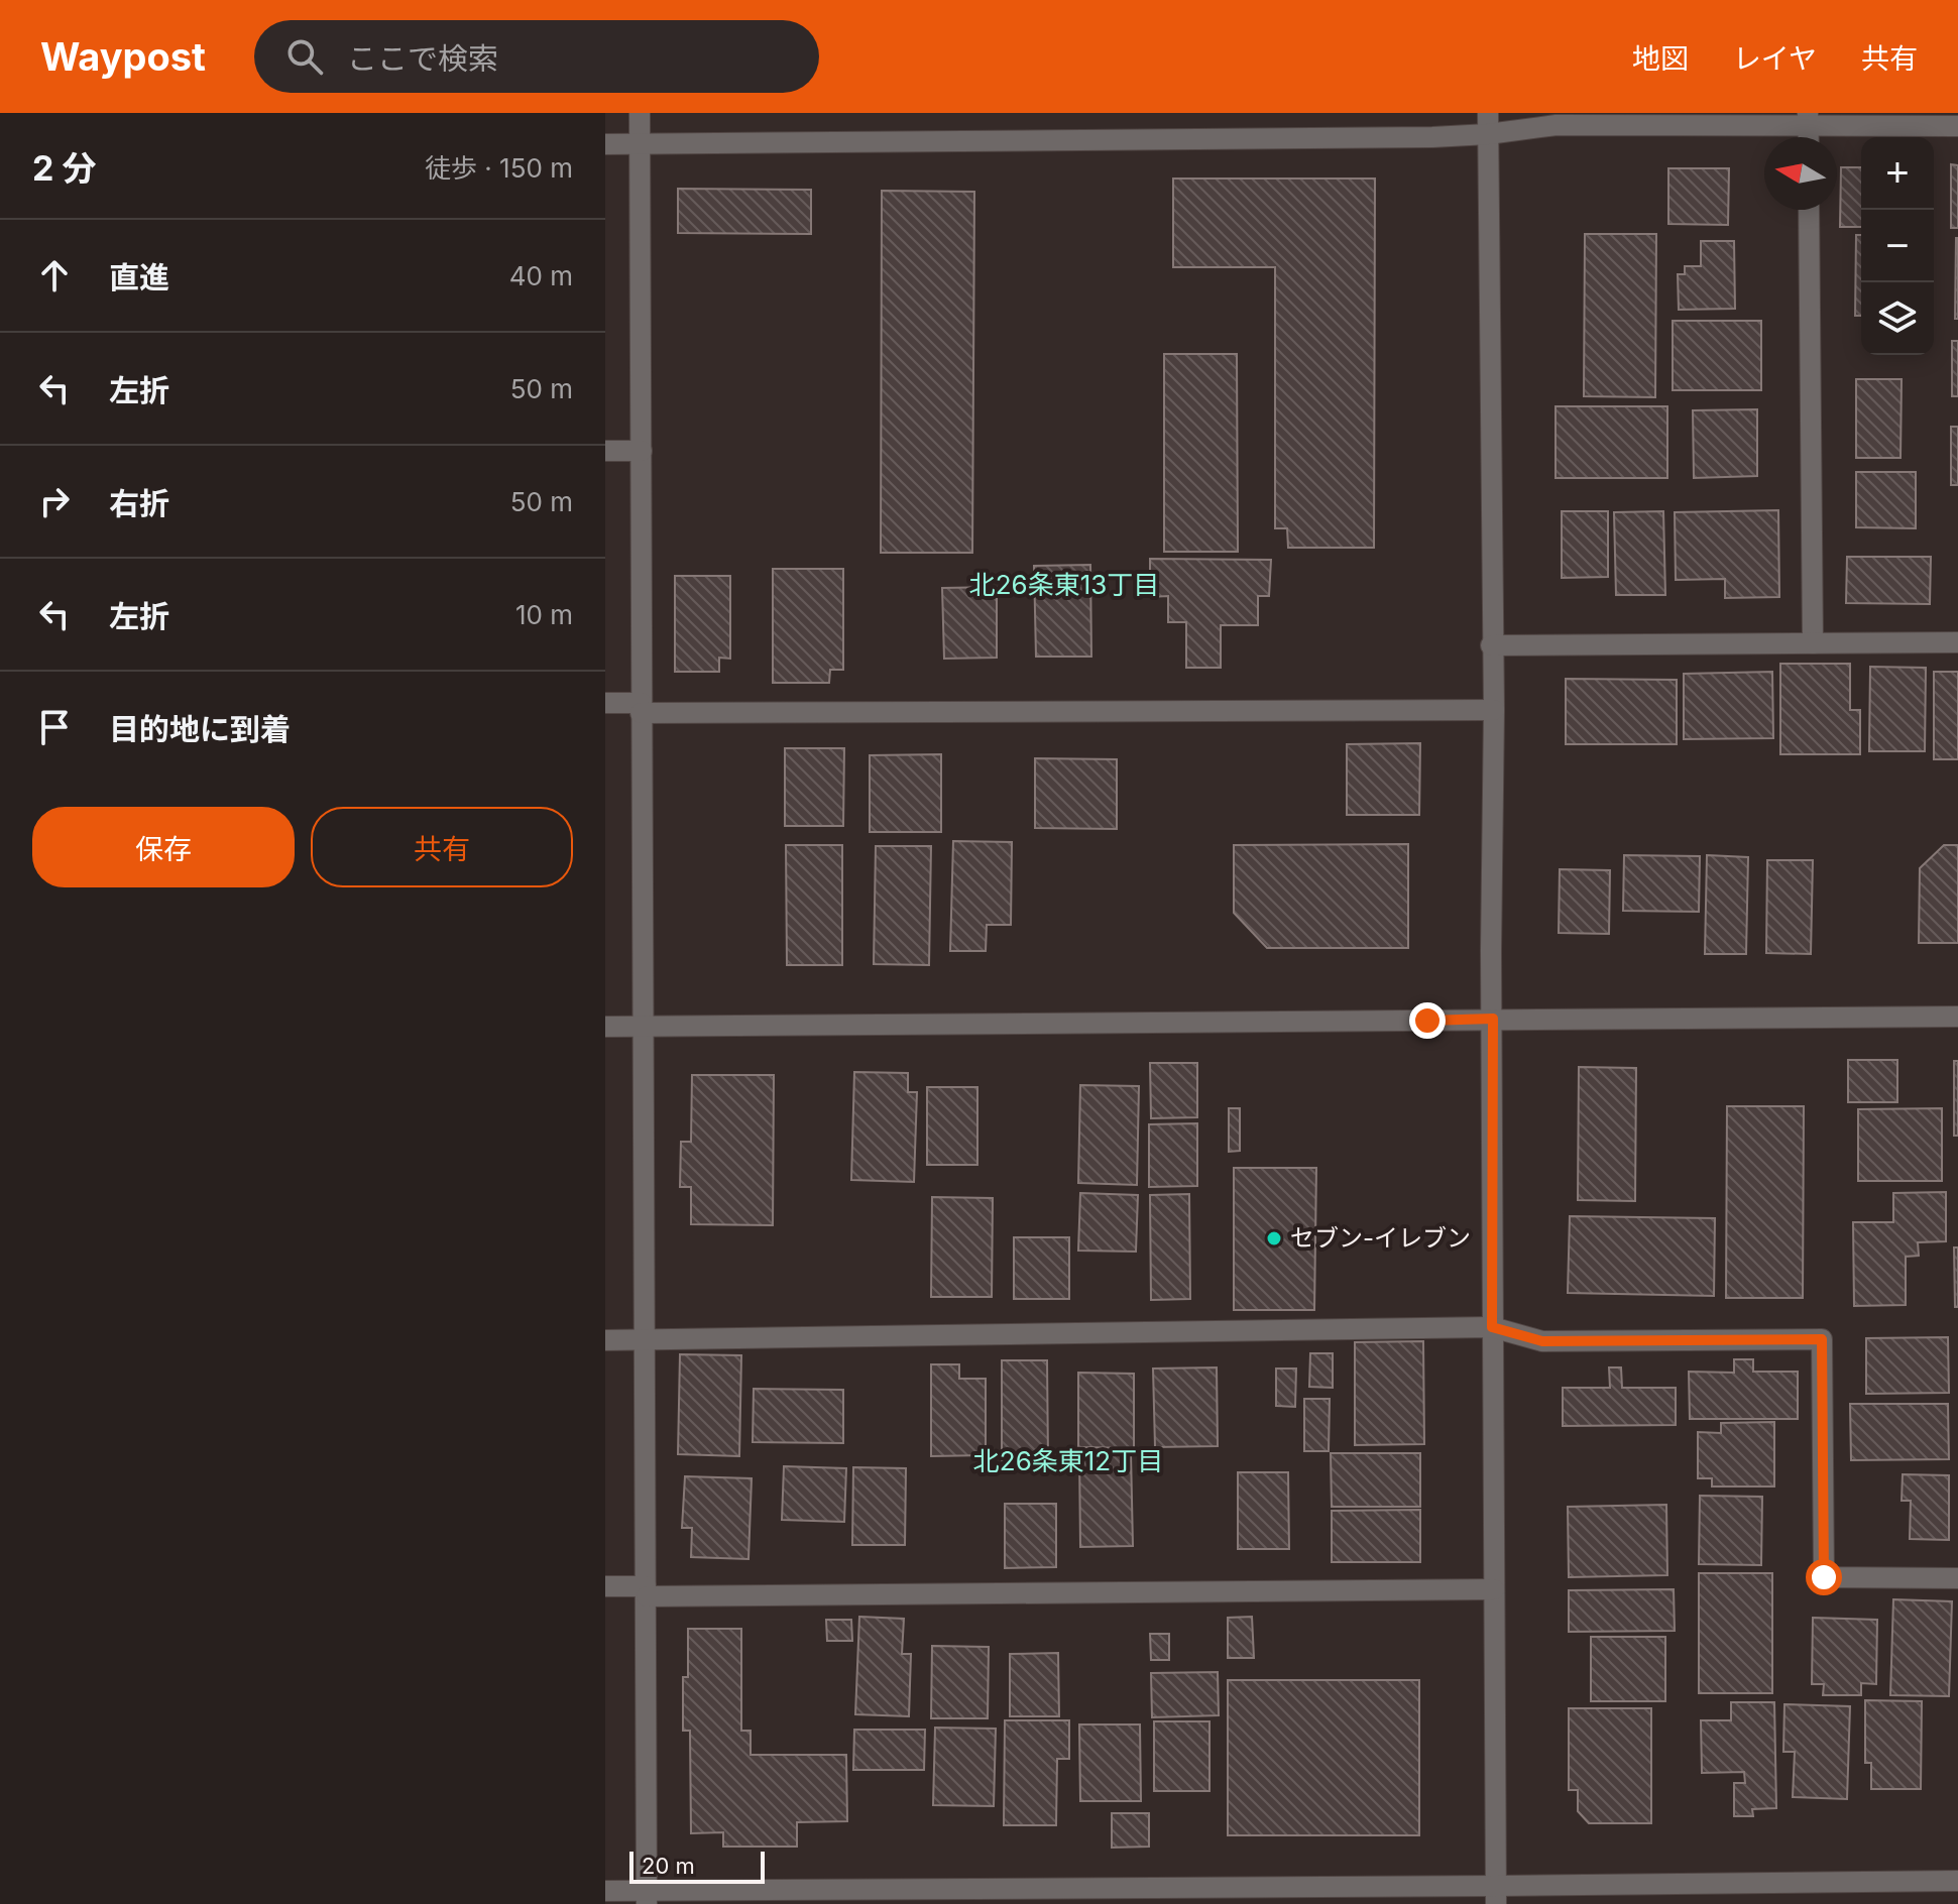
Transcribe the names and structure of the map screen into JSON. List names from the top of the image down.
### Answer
{
  "districts": ["北26条東13丁目", "北26条東12丁目"],
  "places": ["セブン-イレブン"],
  "scale_bar": "20 m",
  "north": "left",
  "page": {
    "header": "Waypost",
    "search": "ここで検索",
    "nav": ["地図", "レイヤ", "共有"],
    "heading": ["2 分", "徒歩 · 150 m"],
    "map_buttons": ["+", "−"],
    "list": [
      ["直進", "40 m"],
      ["左折", "50 m"],
      ["右折", "50 m"],
      ["左折", "10 m"],
      "目的地に到着"
    ],
    "buttons": ["保存", "共有"],
    "scale": "20 m"
  }
}
